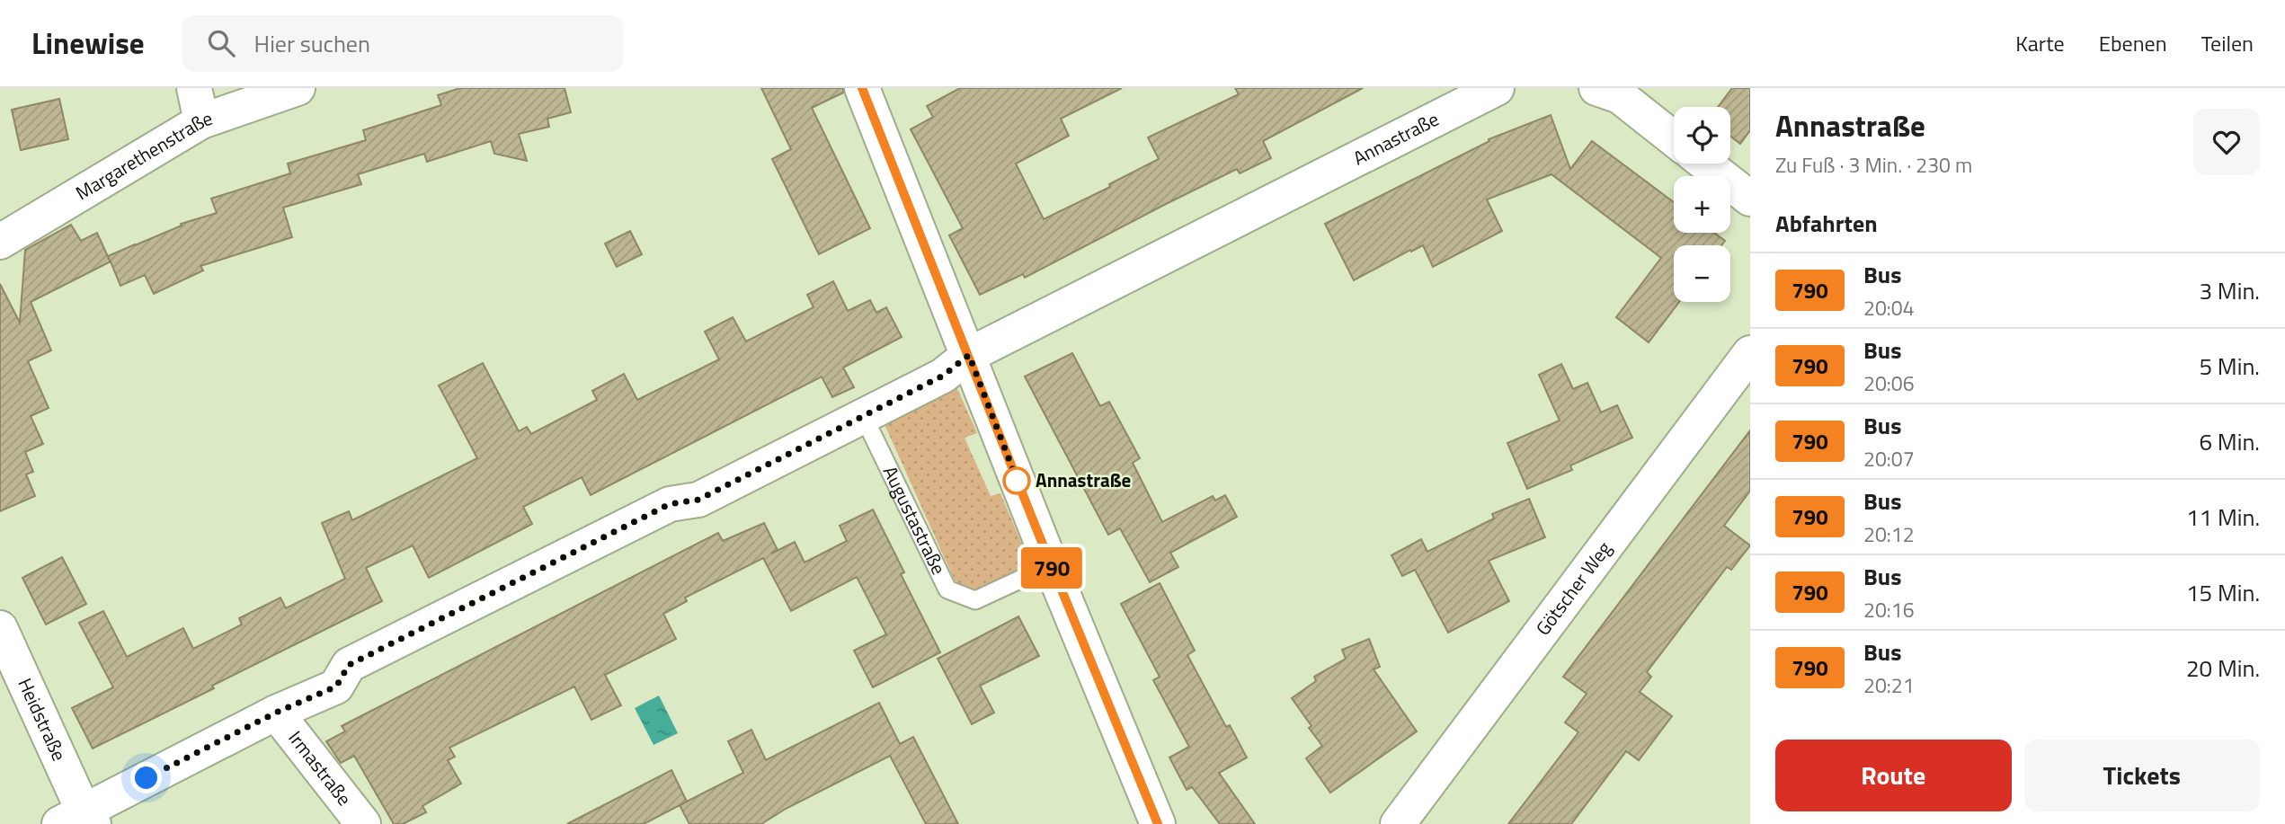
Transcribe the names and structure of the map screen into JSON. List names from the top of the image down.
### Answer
{
  "streets": {
    "street": [
      "Annastraße",
      "Margarethenstraße",
      "Götscher Weg",
      "Heidstraße",
      "Irmastraße"
    ],
    "lane": ["Augustastraße"]
  },
  "crossings": [
    ["Annastraße", "Augustastraße"],
    ["Annastraße", "Heidstraße"],
    ["Annastraße", "Irmastraße"]
  ],
  "places": ["Annastraße"],
  "lines": ["bus line 790"],
  "page": {
    "header": "Linewise",
    "search": "Hier suchen",
    "nav": ["Karte", "Ebenen", "Teilen"],
    "on_map": "790",
    "heading": [
      ["Annastraße", "Zu Fuß · 3 Min. · 230 m"],
      "Abfahrten"
    ],
    "map_buttons": ["+", "−"],
    "list": [
      {
        "mark": "790",
        "name": "Bus",
        "note": "20:04",
        "value": "3 Min."
      },
      {
        "mark": "790",
        "name": "Bus",
        "note": "20:06",
        "value": "5 Min."
      },
      {
        "mark": "790",
        "name": "Bus",
        "note": "20:07",
        "value": "6 Min."
      },
      {
        "mark": "790",
        "name": "Bus",
        "note": "20:12",
        "value": "11 Min."
      },
      {
        "mark": "790",
        "name": "Bus",
        "note": "20:16",
        "value": "15 Min."
      },
      {
        "mark": "790",
        "name": "Bus",
        "note": "20:21",
        "value": "20 Min."
      }
    ],
    "buttons": ["Route", "Tickets"]
  }
}
